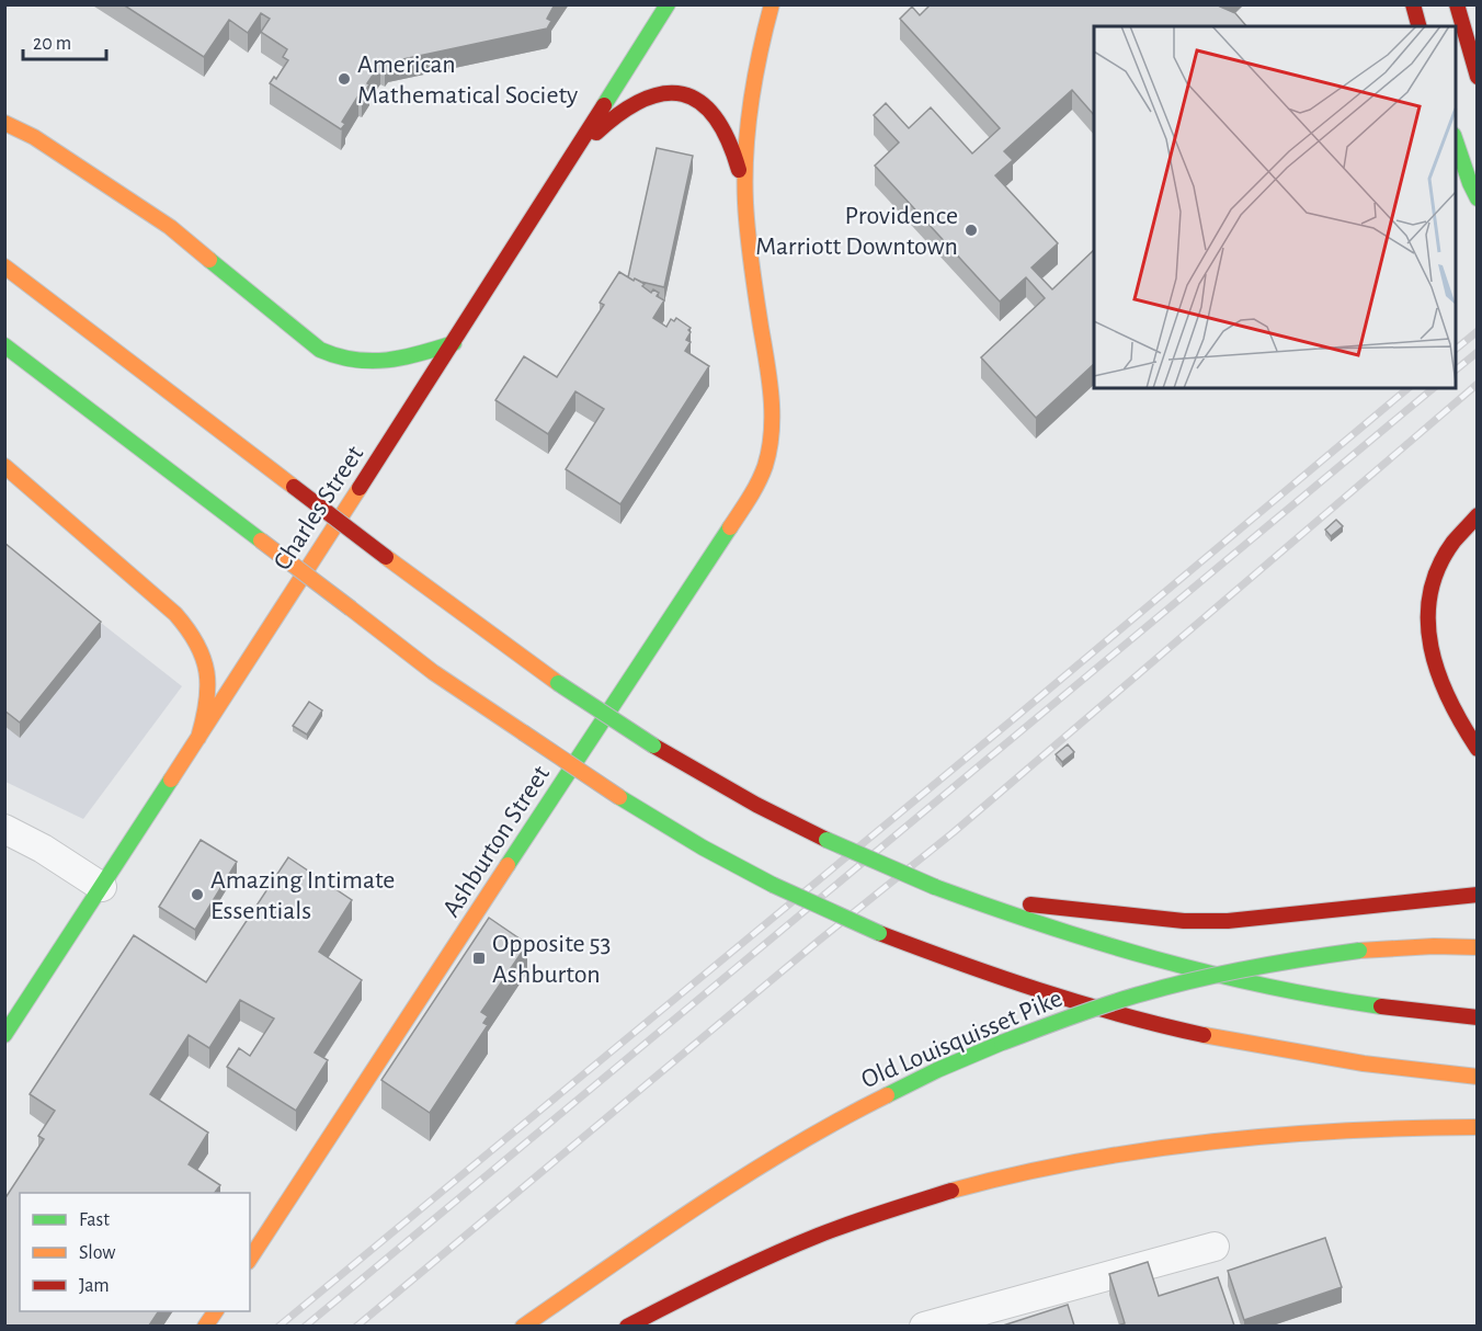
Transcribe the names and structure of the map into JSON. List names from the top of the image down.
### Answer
{
  "streets": {
    "main road": ["Charles Street", "Ashburton Street", "Old Louisquisset Pike"]
  },
  "places": {
    "other": ["American Mathematical Society", "Providence Marriott Downtown", "Amazing Intimate Essentials"],
    "transit": ["Opposite 53 Ashburton"]
  },
  "legend": ["Fast", "Slow", "Jam"],
  "scale_bar": "20 m"
}
